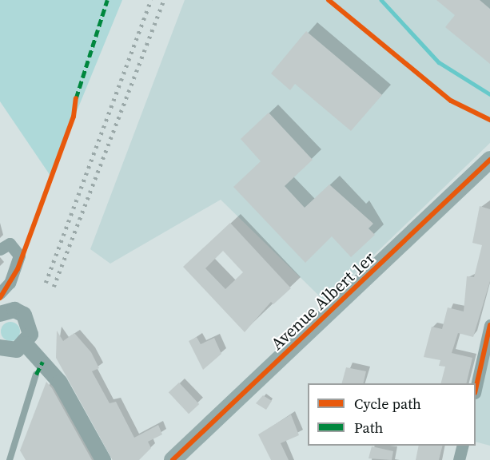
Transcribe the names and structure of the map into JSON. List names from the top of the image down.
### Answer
{
  "streets": {
    "main road": ["Avenue Albert 1er"]
  },
  "legend": ["Cycle path", "Path"]
}
